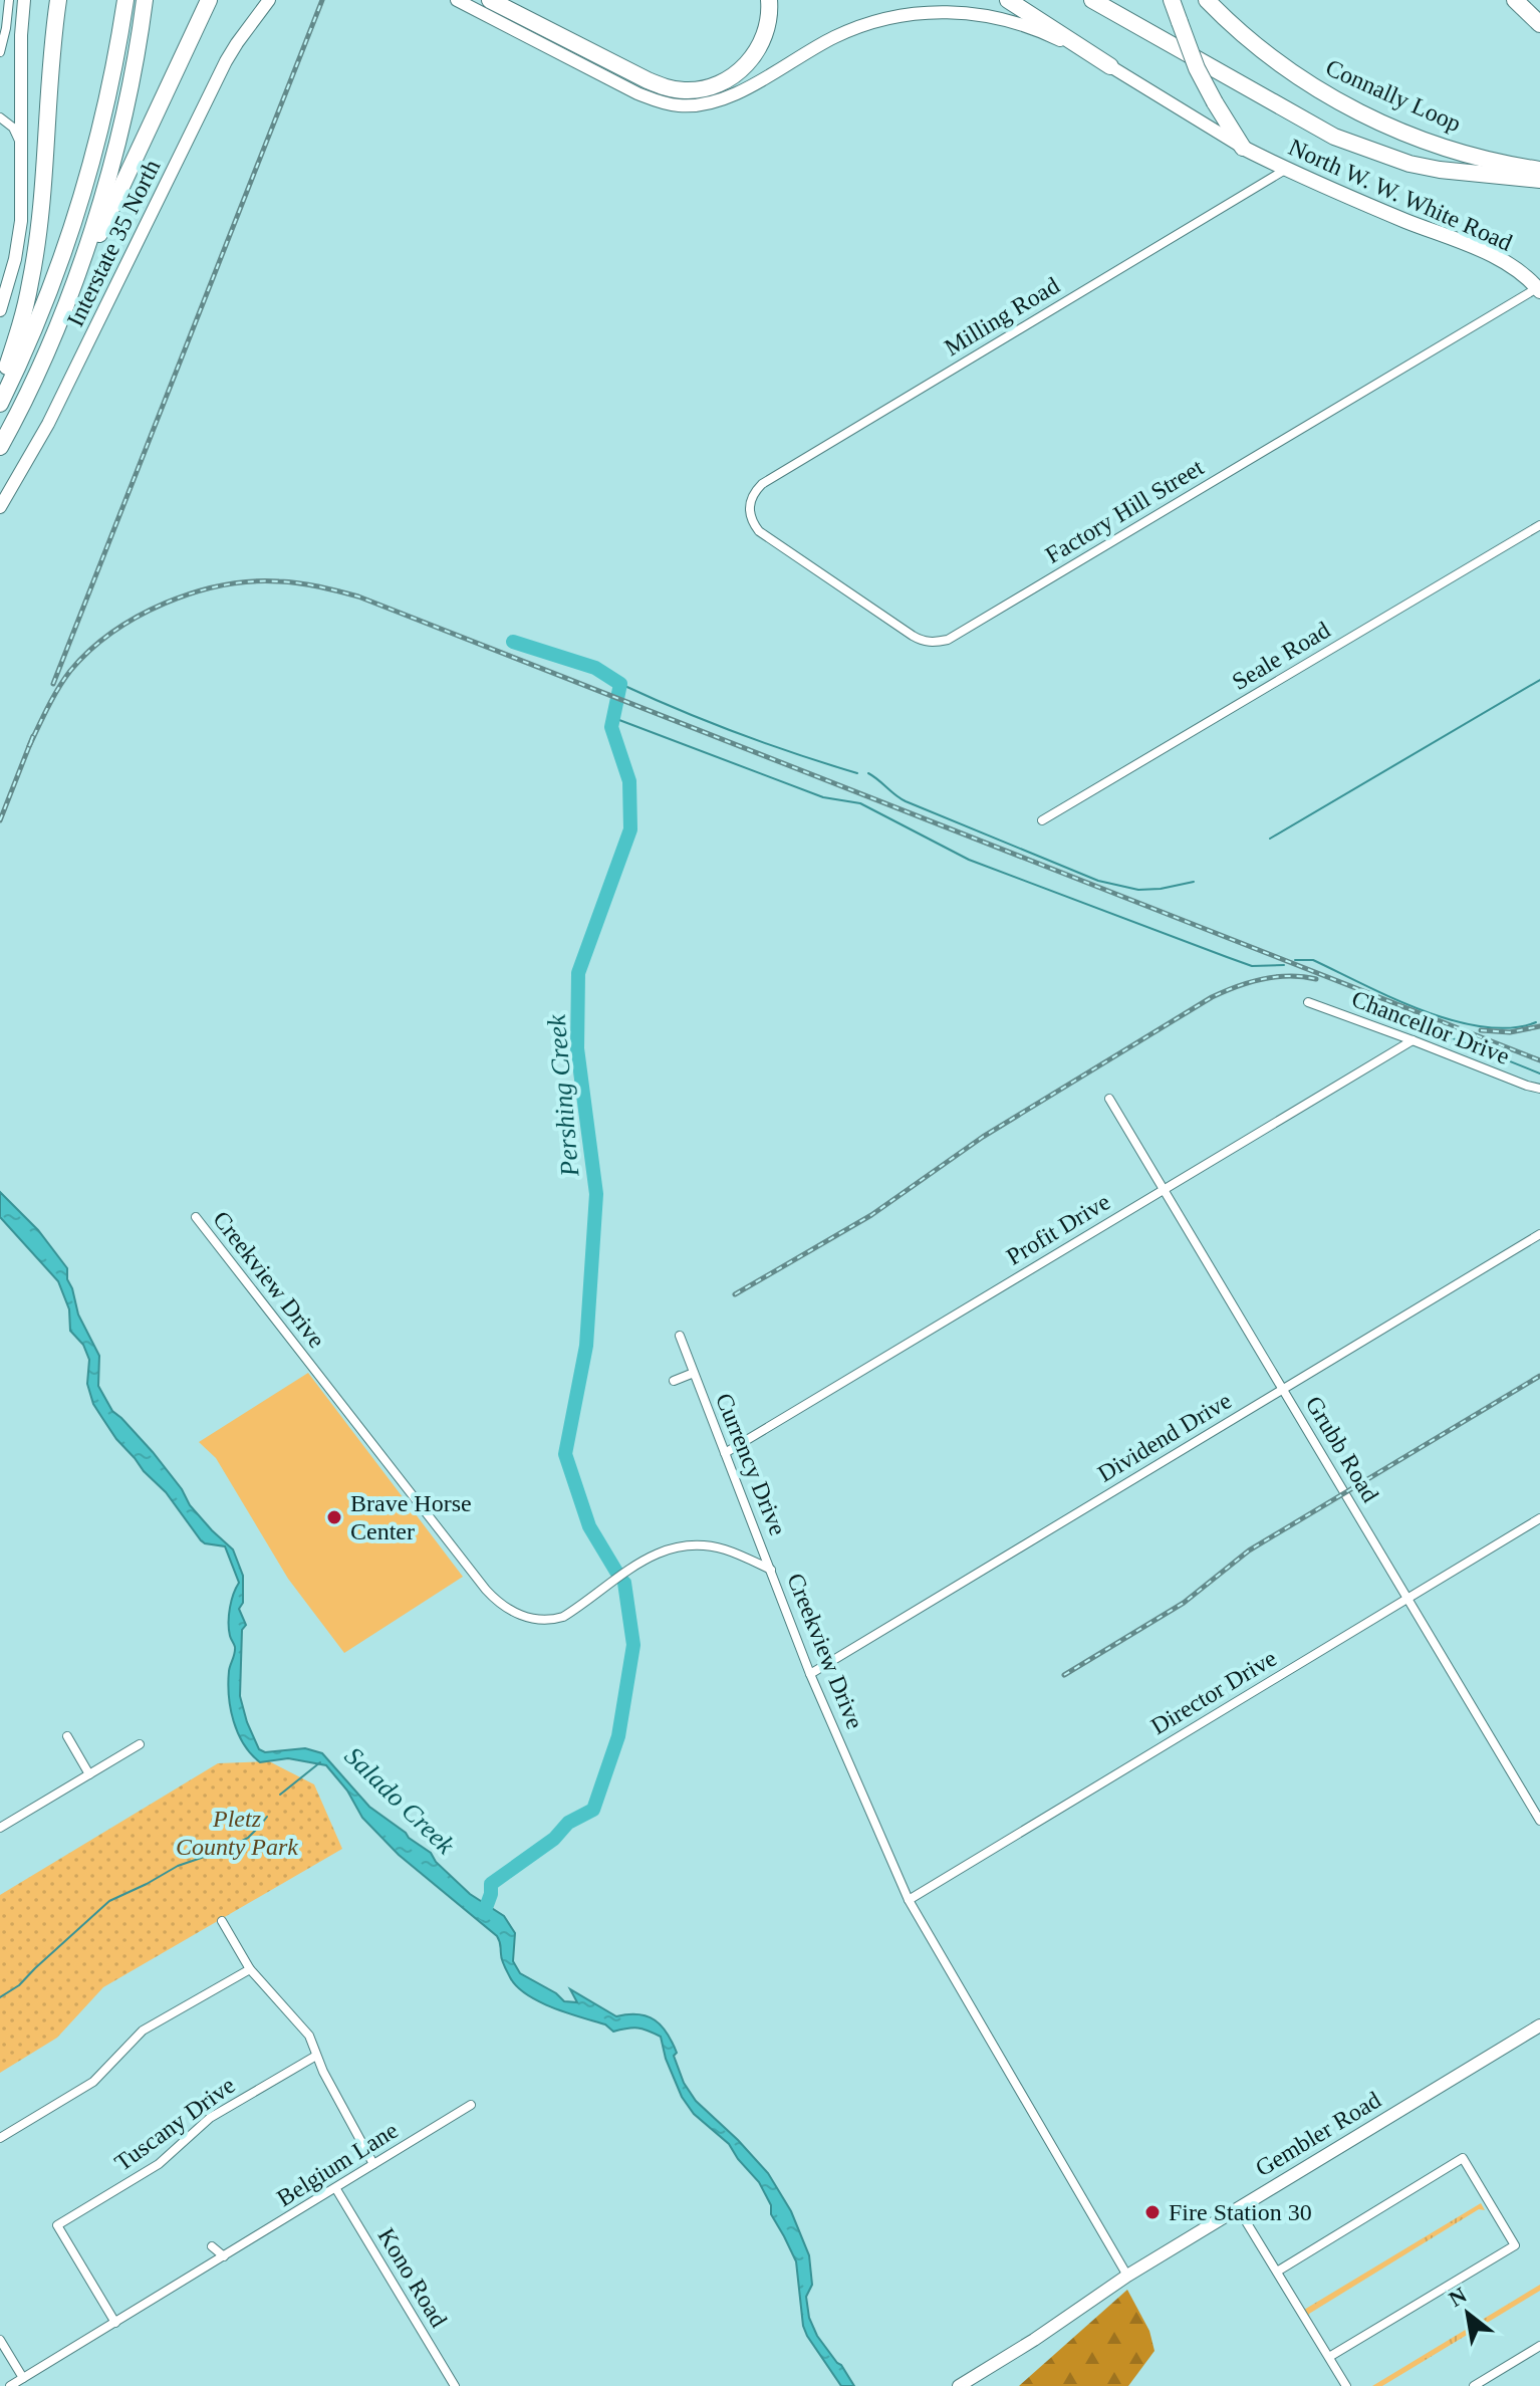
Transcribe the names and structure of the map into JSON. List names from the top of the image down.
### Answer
{
  "streets": {
    "highway": ["Connally Loop"],
    "main road": ["North W. W. White Road", "Interstate 35 North", "Gembler Road"],
    "street": [
      "Milling Road",
      "Factory Hill Street",
      "Seale Road",
      "Chancellor Drive",
      "Profit Drive",
      "Creekview Drive",
      "Dividend Drive",
      "Grubb Road",
      "Currency Drive",
      "Director Drive",
      "Tuscany Drive",
      "Belgium Lane",
      "Kono Road"
    ]
  },
  "crossings": [
    ["North W. W. White Road", "Milling Road"],
    ["North W. W. White Road", "Factory Hill Street"],
    ["Milling Road", "Factory Hill Street"],
    ["Chancellor Drive", "Profit Drive"],
    ["Profit Drive", "Grubb Road"],
    ["Profit Drive", "Currency Drive"],
    ["Creekview Drive", "Dividend Drive"],
    ["Creekview Drive", "Currency Drive"],
    ["Creekview Drive", "Director Drive"],
    ["Creekview Drive", "Gembler Road"],
    ["Dividend Drive", "Grubb Road"],
    ["Grubb Road", "Director Drive"],
    ["Tuscany Drive", "Belgium Lane"],
    ["Belgium Lane", "Kono Road"]
  ],
  "water": ["Pershing Creek", "Salado Creek"],
  "parks": ["Pletz County Park"],
  "places": ["Brave Horse Center", "Fire Station 30"],
  "north": "top left"
}
